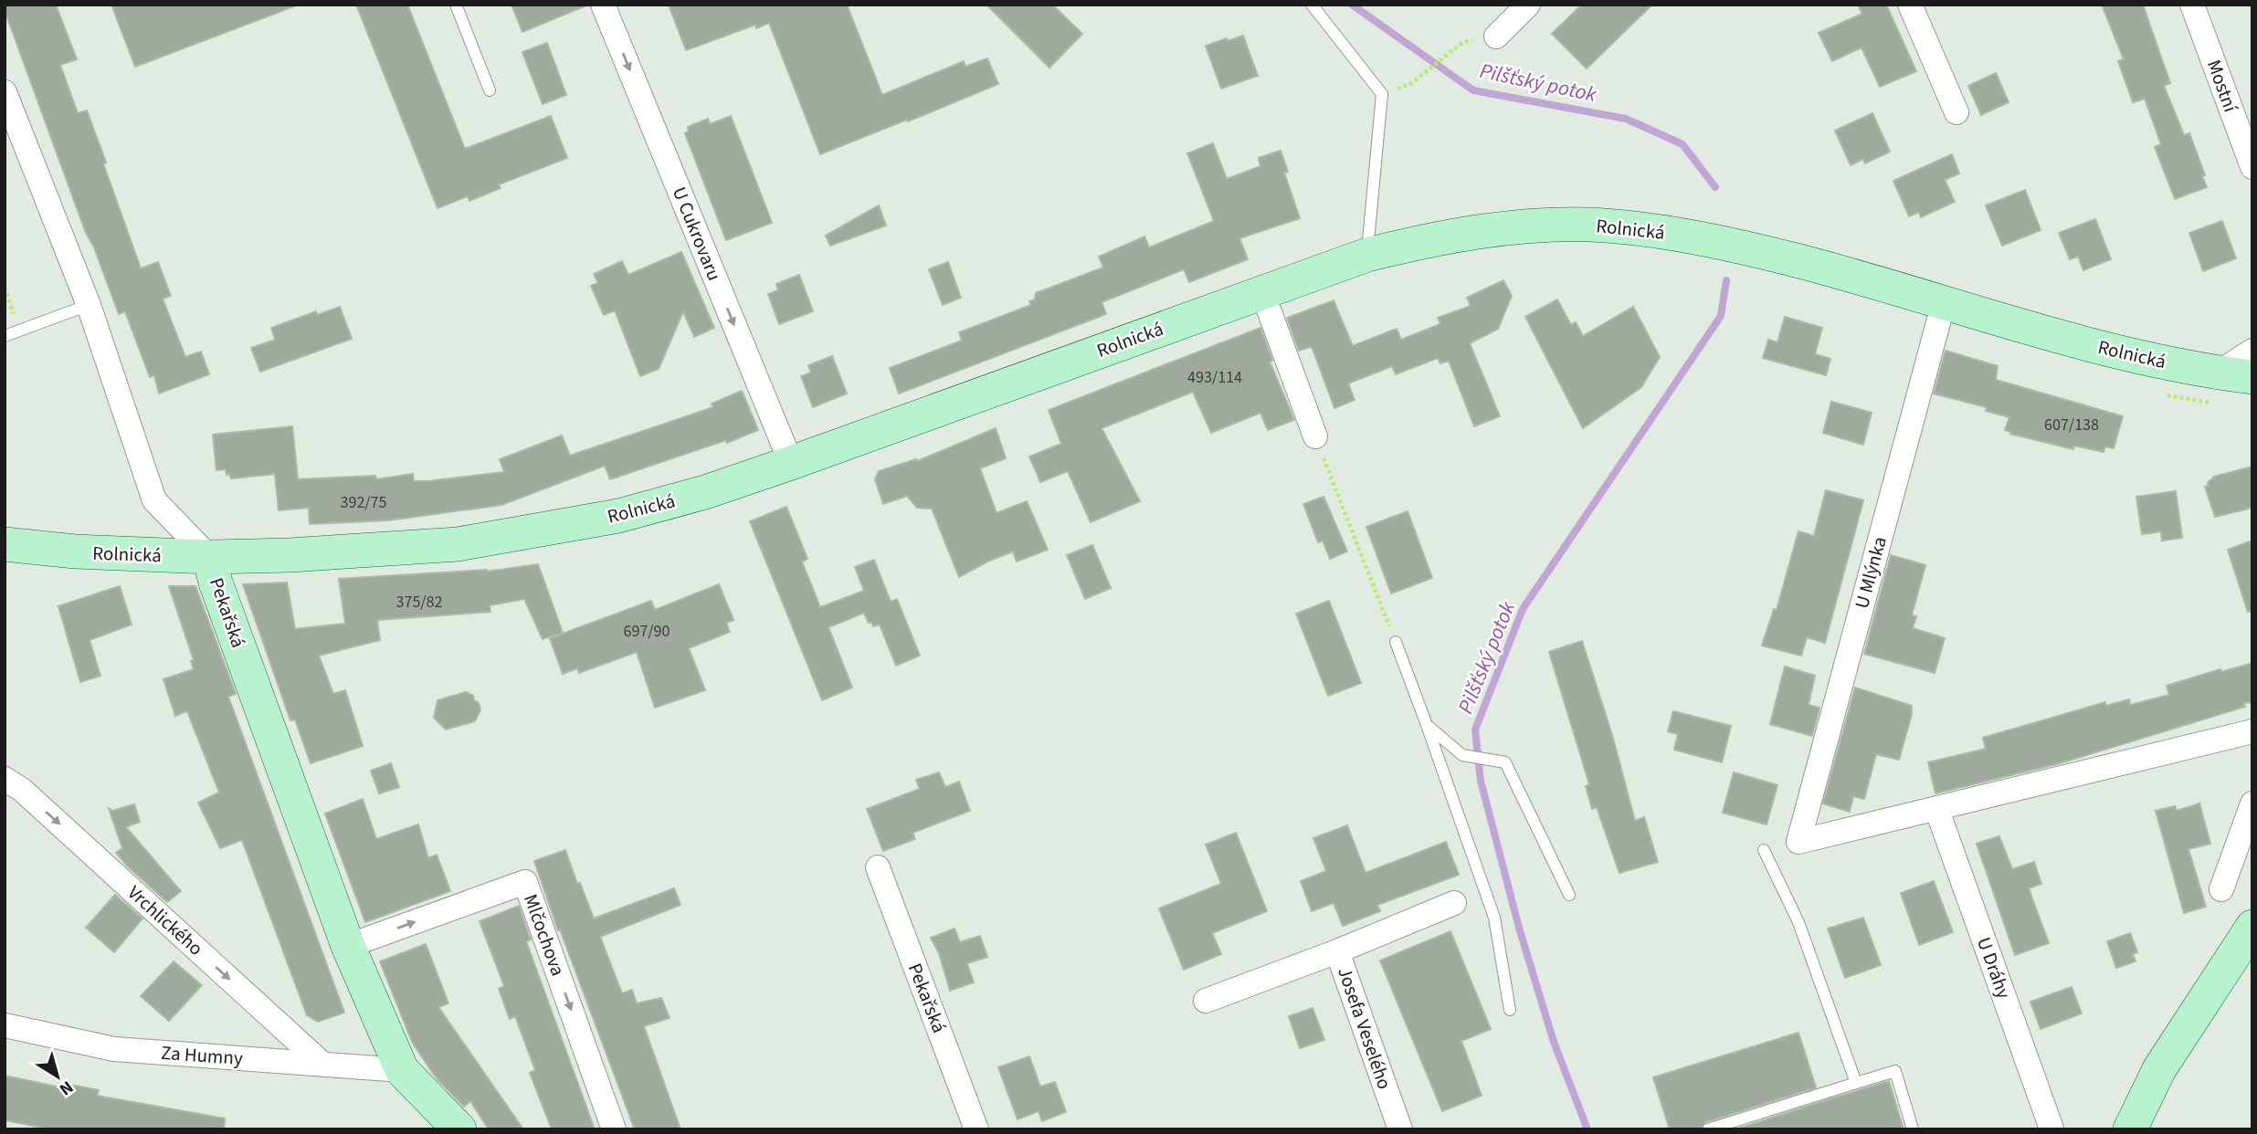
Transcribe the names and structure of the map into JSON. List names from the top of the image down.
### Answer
{
  "streets": {
    "street": [
      "Mostní",
      "Rolnická",
      "U Cukrovaru",
      "U Mlýnka",
      "Pekařská",
      "Vrchlického",
      "Mlčochova",
      "U Dráhy",
      "Josefa Veselého",
      "Za Humny"
    ]
  },
  "crossings": [
    ["Rolnická", "U Cukrovaru"],
    ["Rolnická", "U Mlýnka"],
    ["Rolnická", "Pekařská"],
    ["U Mlýnka", "U Dráhy"],
    ["Pekařská", "Mlčochova"],
    ["Pekařská", "Za Humny"],
    ["Vrchlického", "Za Humny"]
  ],
  "one_way": ["U Cukrovaru", "Vrchlického"],
  "water": ["Pilšťský potok"],
  "house_numbers": [
    "493/114",
    "607/138",
    "392/75",
    "375/82",
    "697/90"
  ],
  "north": "bottom right"
}
